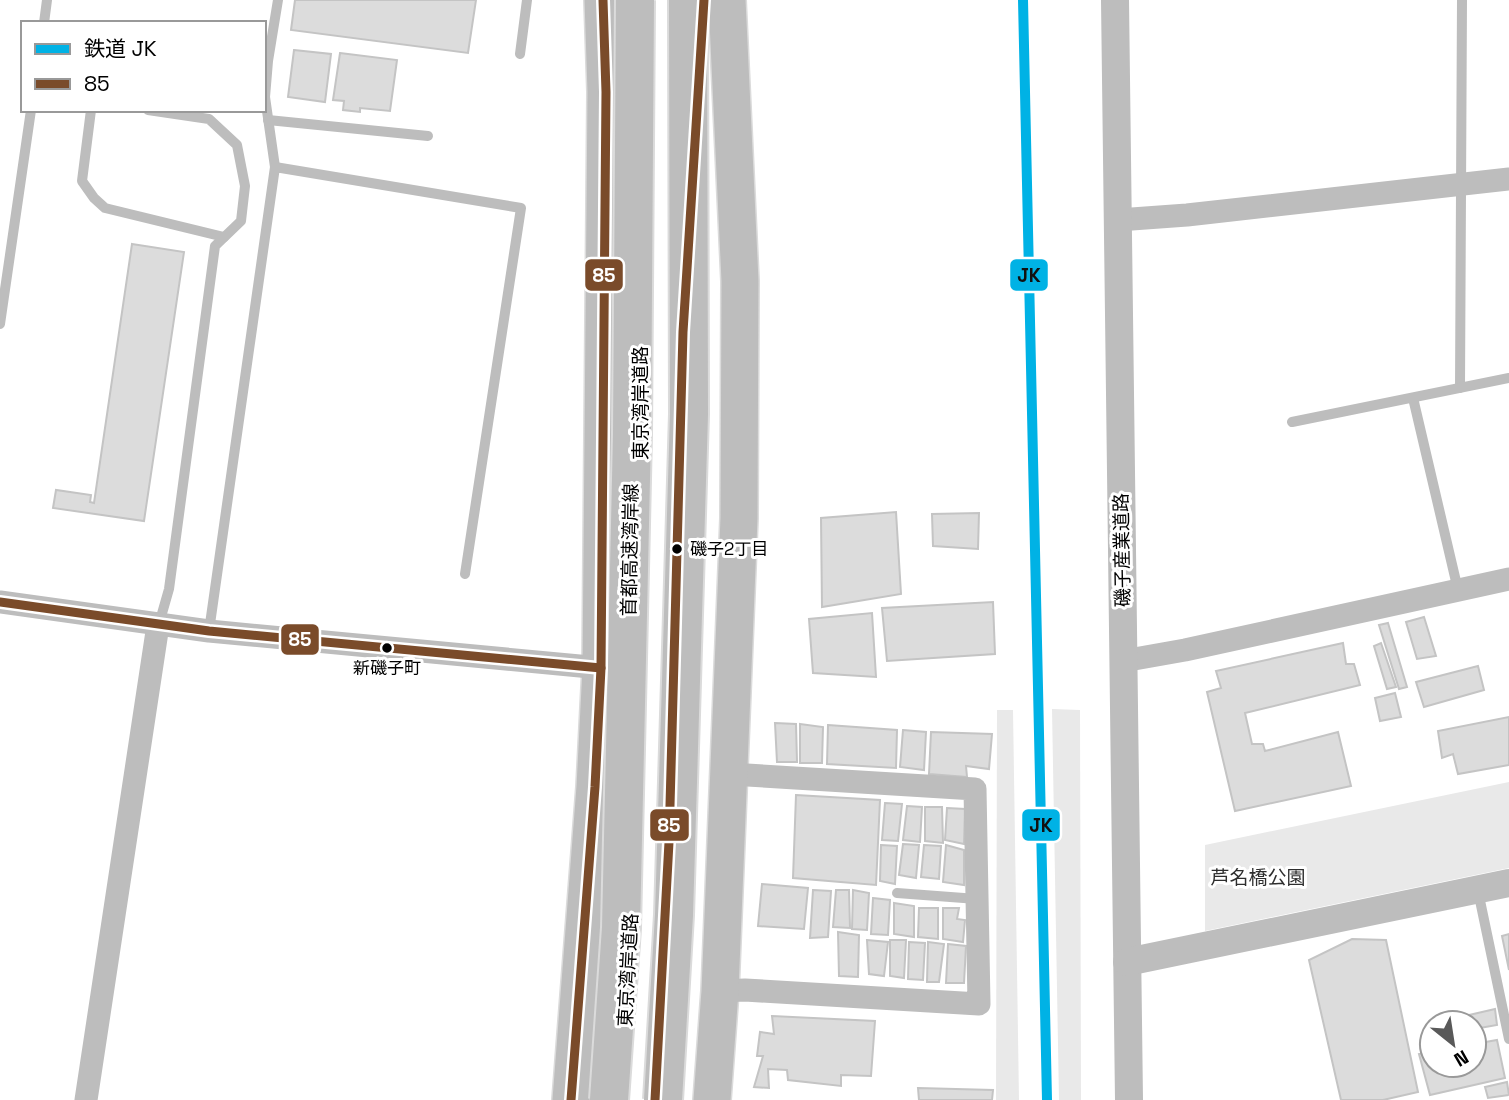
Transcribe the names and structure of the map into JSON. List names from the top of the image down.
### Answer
{
  "streets": {
    "highway": ["東京湾岸道路", "首都高速湾岸線"],
    "street": ["磯子産業道路"]
  },
  "crossings": [
    ["東京湾岸道路", "首都高速湾岸線"]
  ],
  "parks": ["芦名橋公園"],
  "places": ["磯子2丁目", "新磯子町"],
  "lines": ["rail line JK", "transit line 85"],
  "legend": ["鉄道 JK", "85"],
  "north": "bottom right"
}
